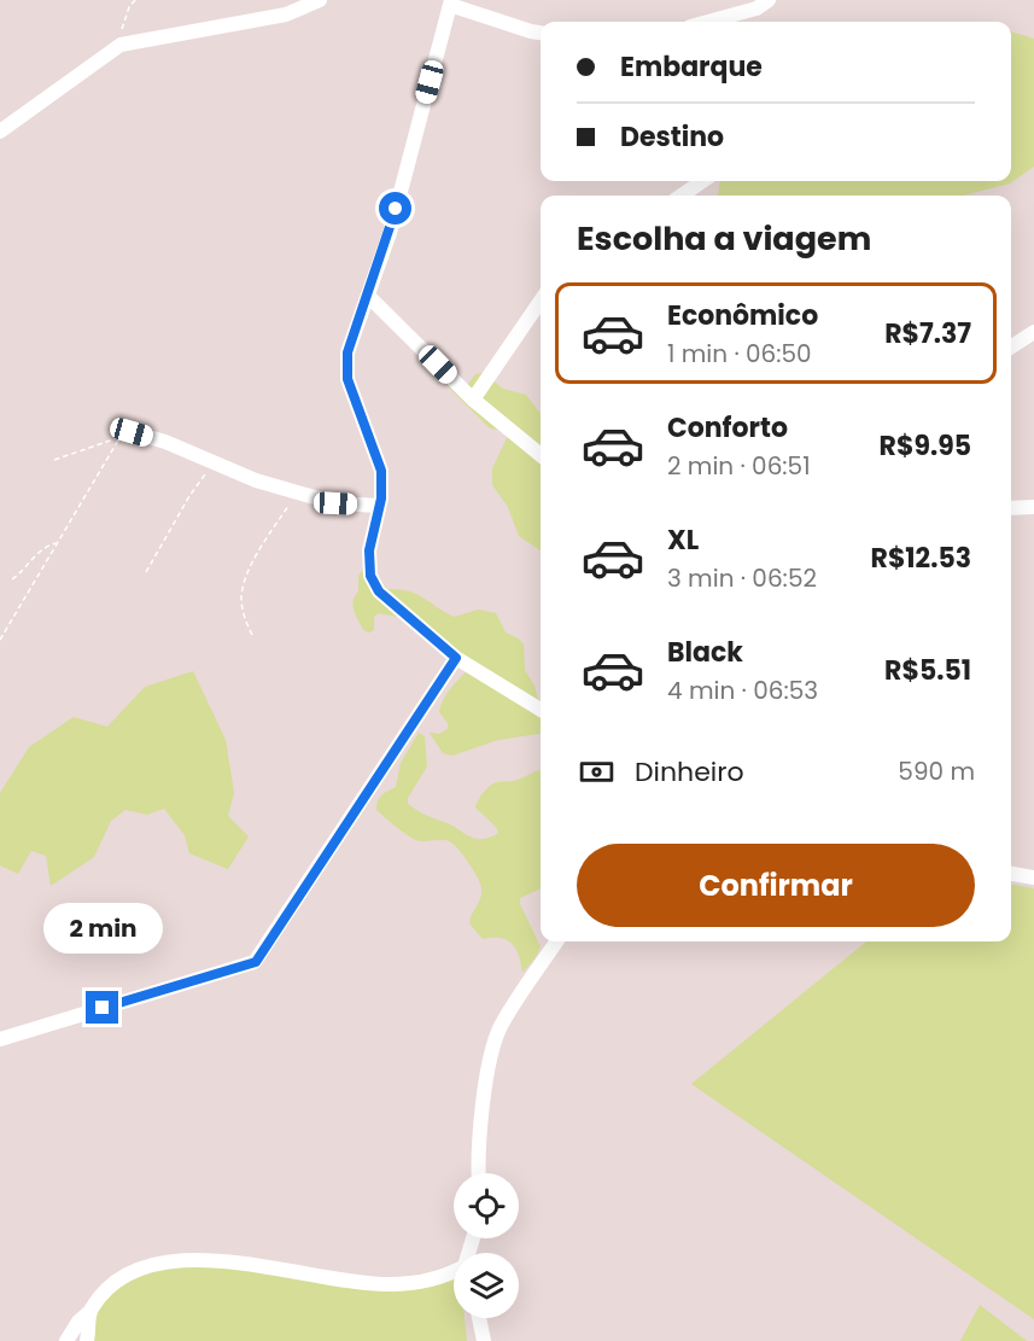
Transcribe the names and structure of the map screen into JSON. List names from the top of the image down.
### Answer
{
  "page": {
    "banner": ["Embarque", "Destino"],
    "heading": "Escolha a viagem",
    "list": [
      {
        "name": "Econômico",
        "note": "1 min · 06:50",
        "value": "R$7.37"
      },
      {
        "name": "Conforto",
        "note": "2 min · 06:51",
        "value": "R$9.95"
      },
      {
        "name": "XL",
        "note": "3 min · 06:52",
        "value": "R$12.53"
      },
      {
        "name": "Black",
        "note": "4 min · 06:53",
        "value": "R$5.51"
      }
    ],
    "pay": ["Dinheiro", "590 m"],
    "buttons": "Confirmar",
    "bubble": "2 min"
  }
}
